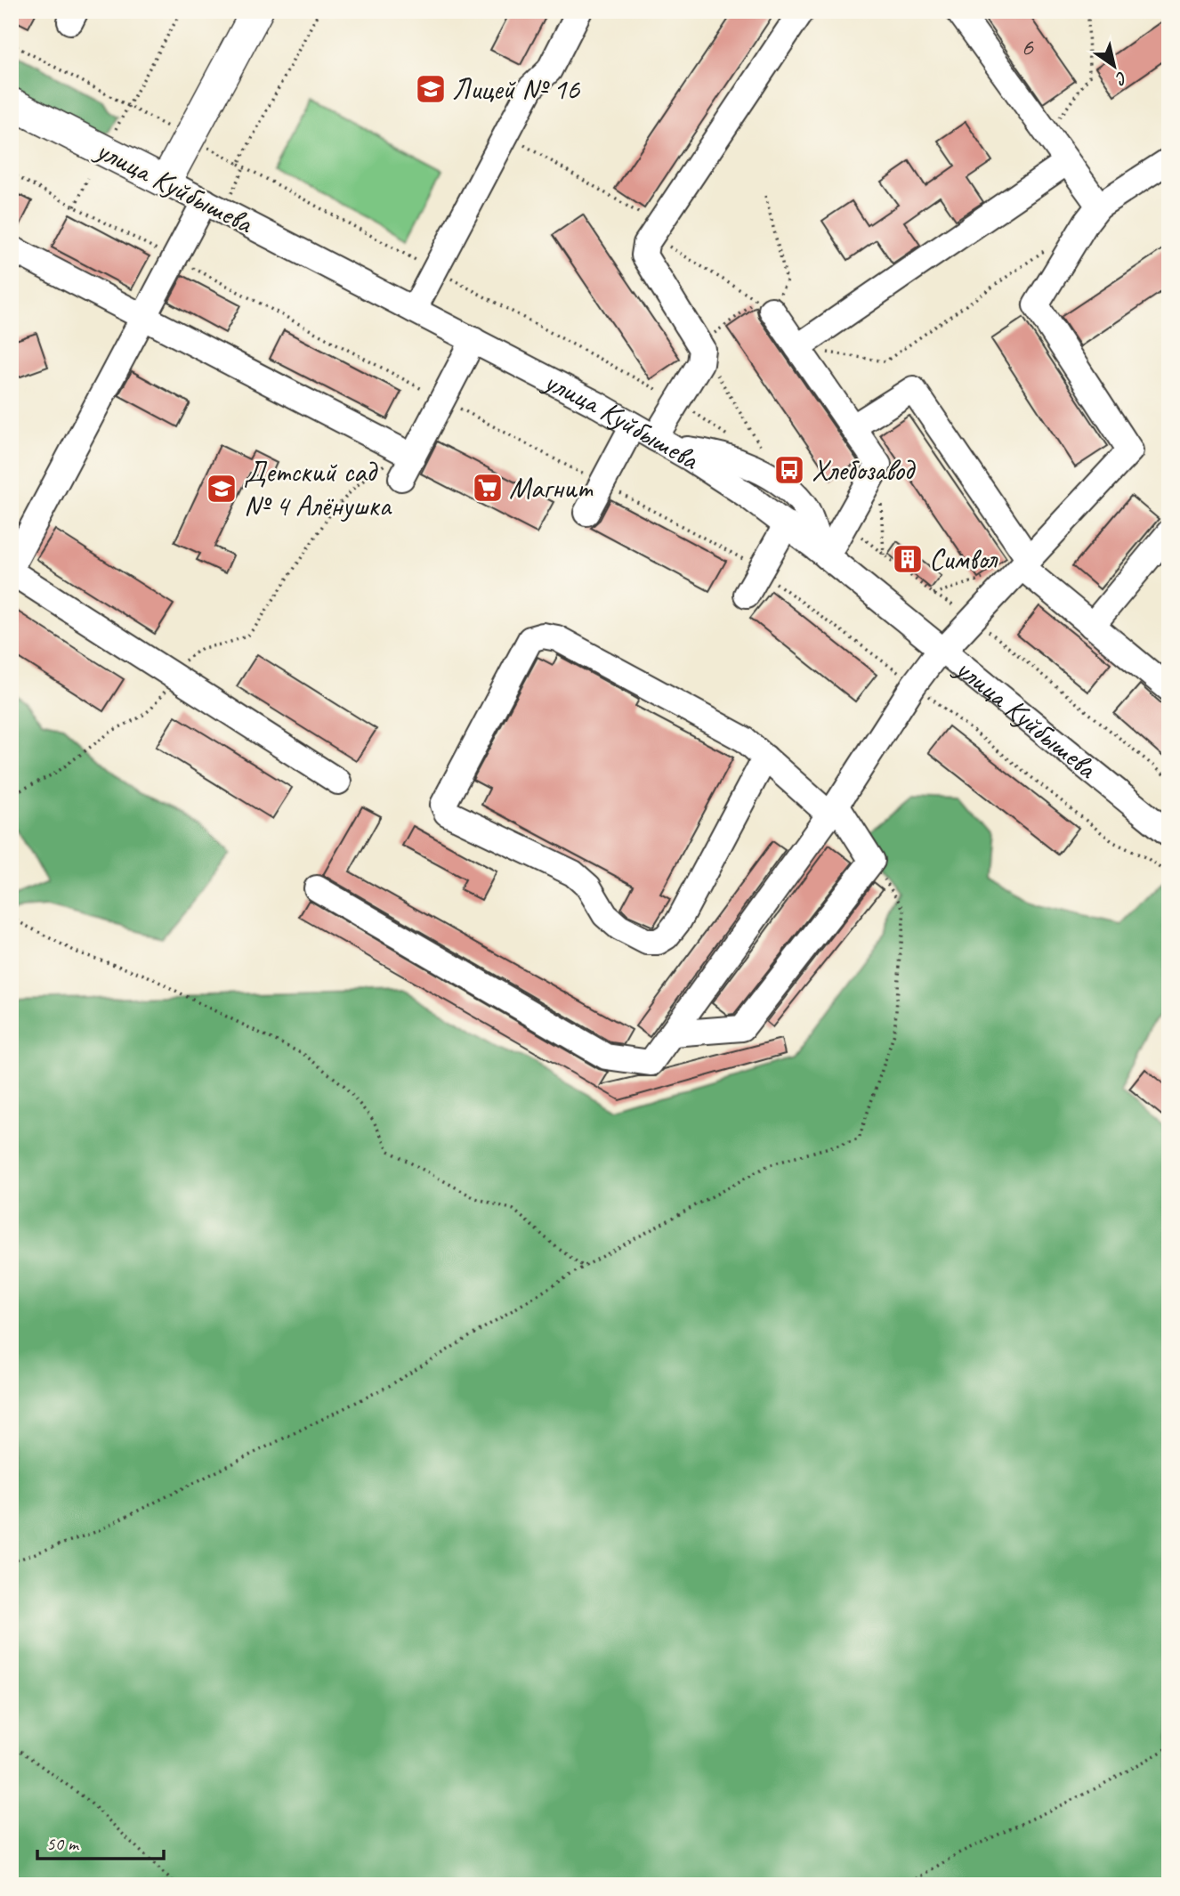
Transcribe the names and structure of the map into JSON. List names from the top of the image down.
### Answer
{
  "streets": {
    "main road": ["улица Куйбышева"]
  },
  "places": {
    "school or university": ["Лицей № 16", "Детский сад № 4 Алёнушка"],
    "bus stop": ["Хлебозавод"],
    "supermarket": ["Магнит"],
    "building": ["Символ"]
  },
  "house_numbers": ["6"],
  "scale_bar": "50 m",
  "north": "bottom right"
}
